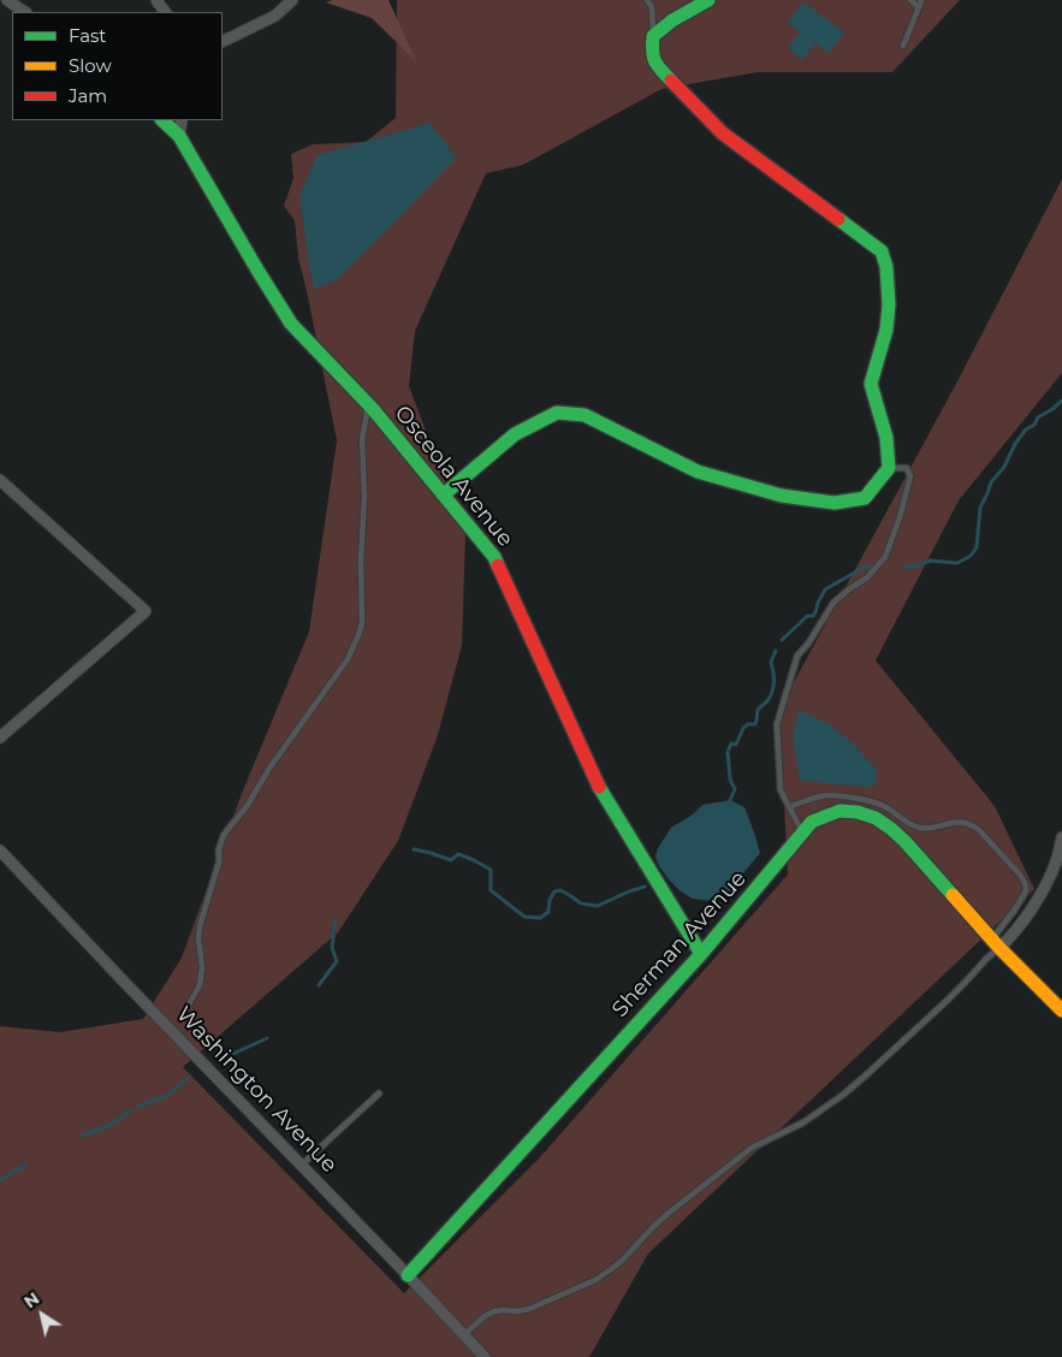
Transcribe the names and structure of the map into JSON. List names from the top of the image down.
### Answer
{
  "streets": {
    "street": ["Osceola Avenue", "Sherman Avenue", "Washington Avenue"]
  },
  "crossings": [
    ["Osceola Avenue", "Sherman Avenue"],
    ["Sherman Avenue", "Washington Avenue"]
  ],
  "legend": ["Fast", "Slow", "Jam"],
  "north": "top left"
}
